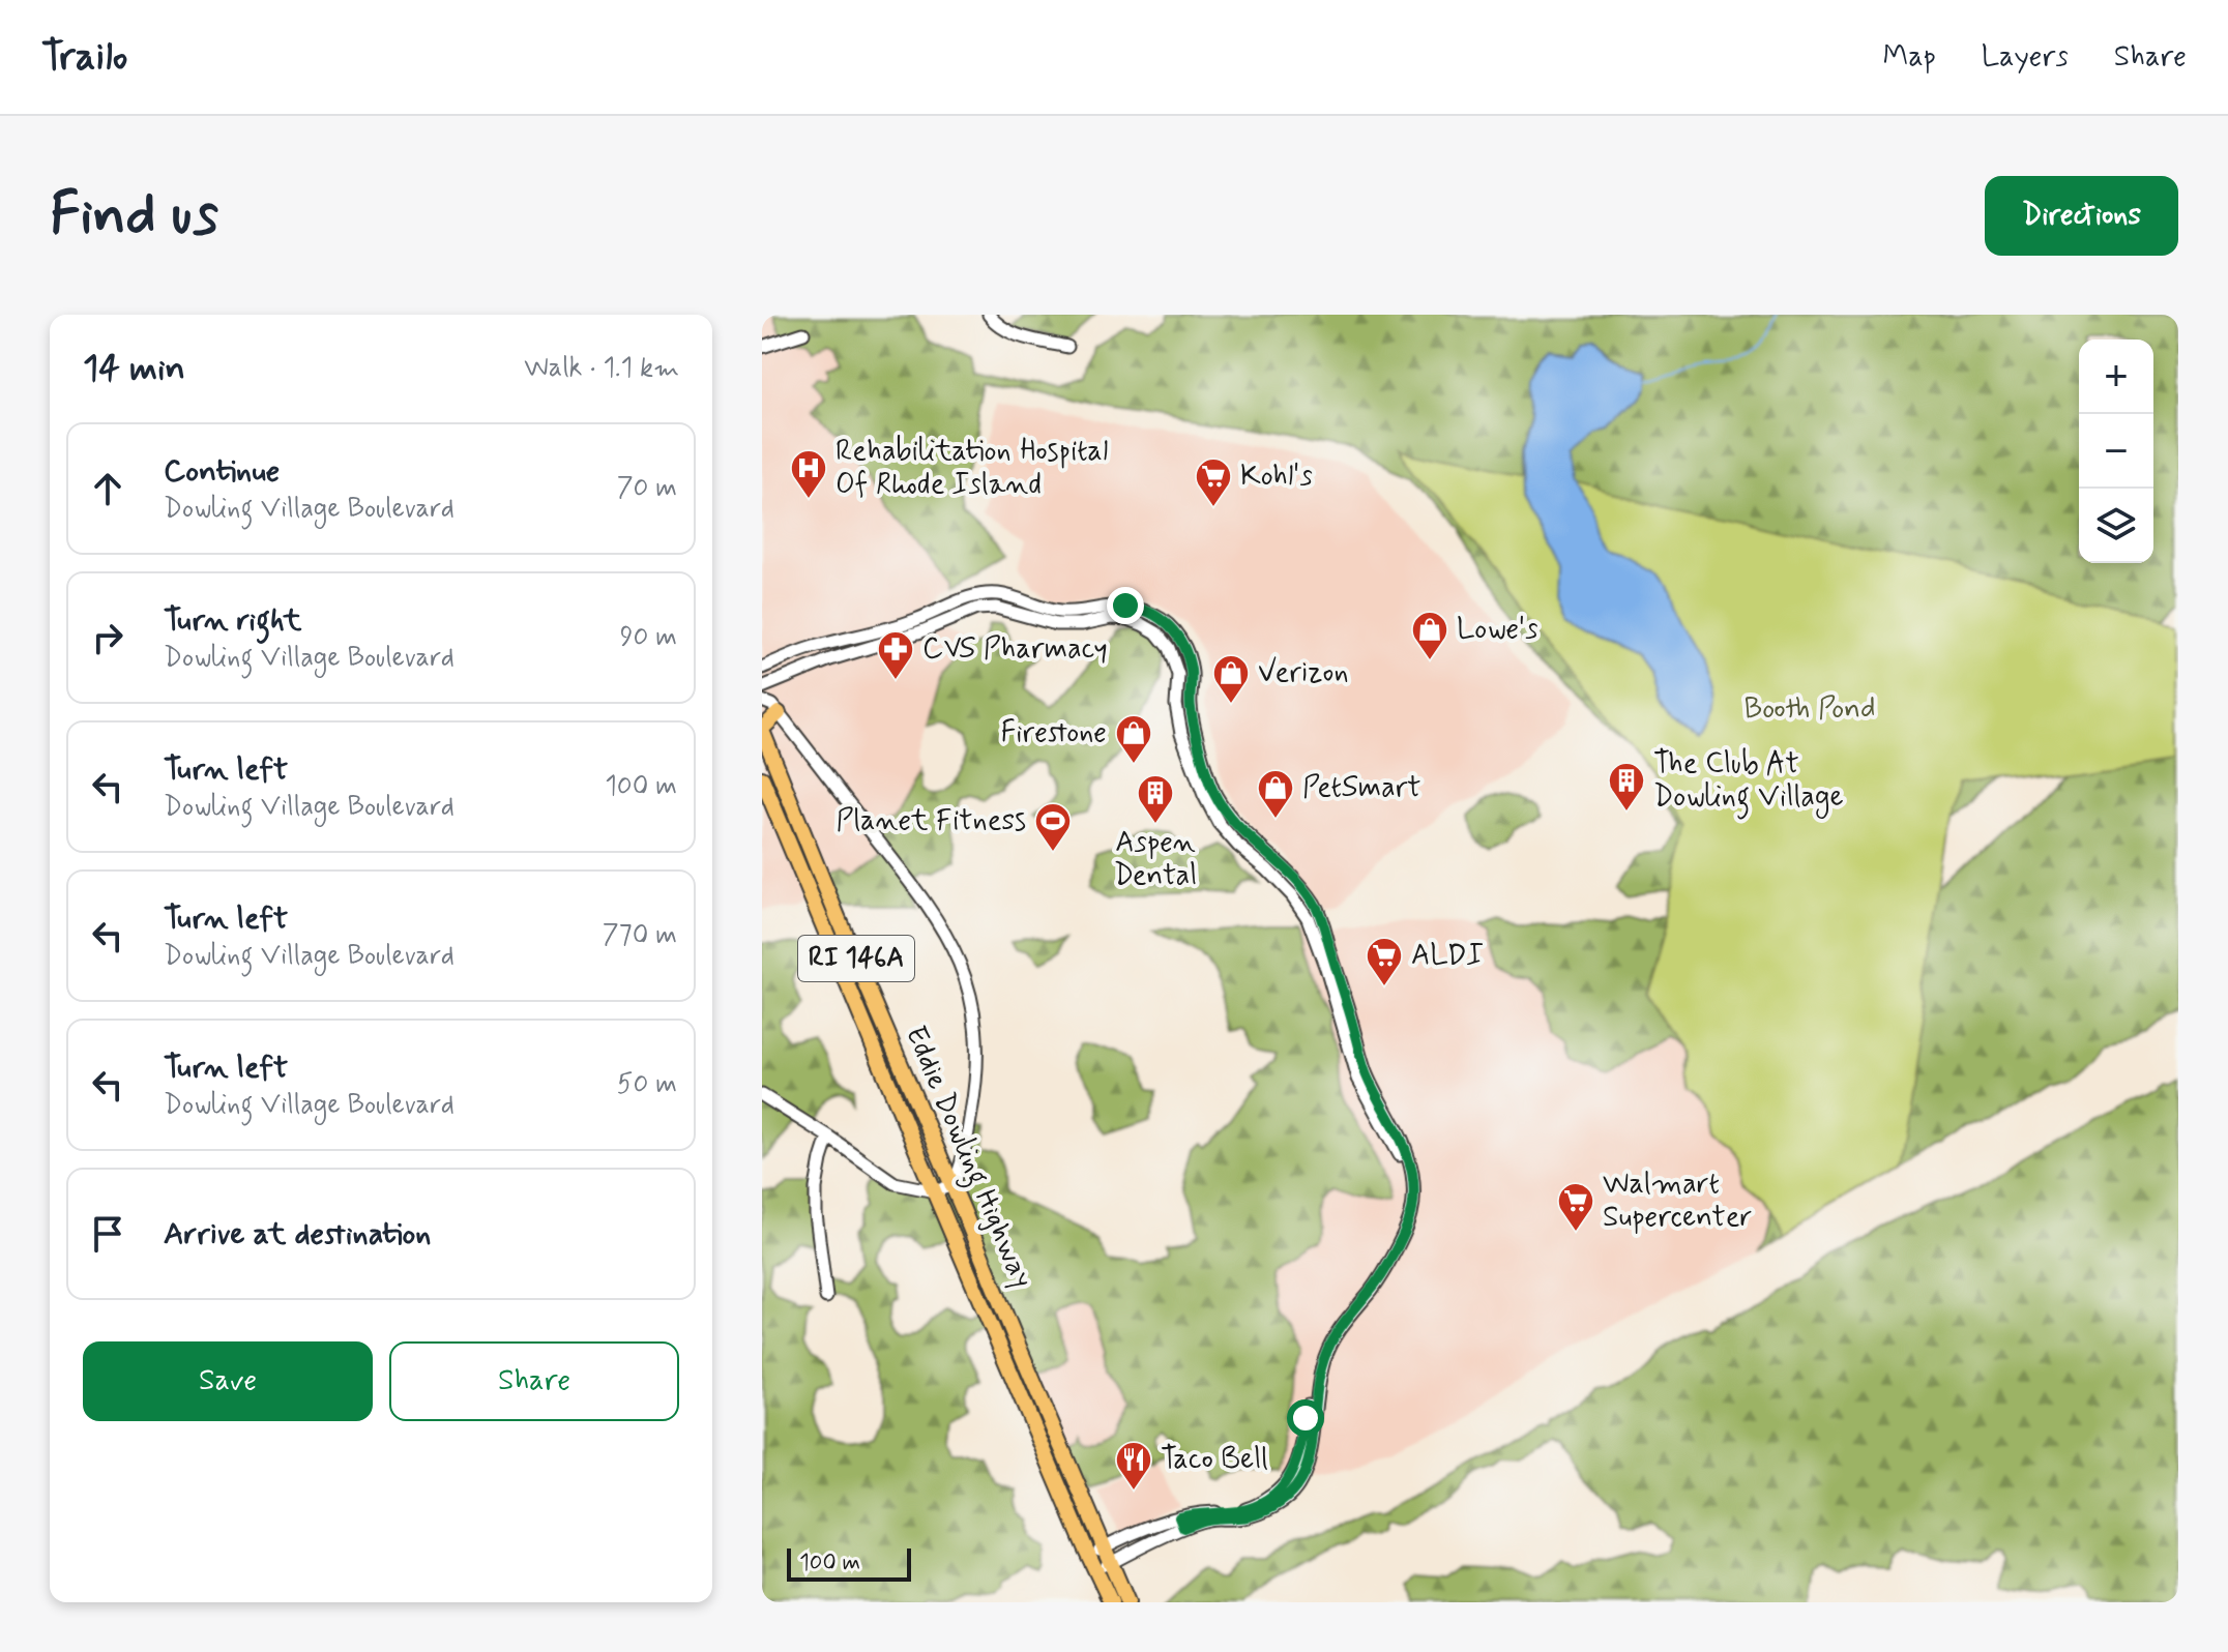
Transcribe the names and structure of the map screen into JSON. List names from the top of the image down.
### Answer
{
  "streets": {
    "main road": ["RI 146A", "Eddie Dowling Highway"]
  },
  "parks": ["Booth Pond"],
  "places": {
    "hospital": ["Rehabilitation Hospital Of Rhode Island"],
    "supermarket": ["Kohl's", "ALDI", "Walmart Supercenter"],
    "shop": [
      "Lowe's",
      "Verizon",
      "Firestone",
      "PetSmart"
    ],
    "pharmacy": ["CVS Pharmacy"],
    "building": ["The Club At Dowling Village", "Aspen Dental"],
    "sports": ["Planet Fitness"],
    "restaurant": ["Taco Bell"]
  },
  "scale_bar": "100 m",
  "page": {
    "header": "Trailo",
    "nav": ["Map", "Layers", "Share"],
    "buttons": [
      "Directions",
      ["Save", "Share"]
    ],
    "title": "Find us",
    "heading": ["14 min", "Walk · 1.1 km"],
    "map_buttons": ["+", "−"],
    "list": [
      ["Continue", "Dowling Village Boulevard", "70 m"],
      ["Turn right", "Dowling Village Boulevard", "90 m"],
      ["Turn left", "Dowling Village Boulevard", "100 m"],
      ["Turn left", "Dowling Village Boulevard", "770 m"],
      ["Turn left", "Dowling Village Boulevard", "50 m"],
      "Arrive at destination"
    ],
    "scale": "100 m"
  }
}
